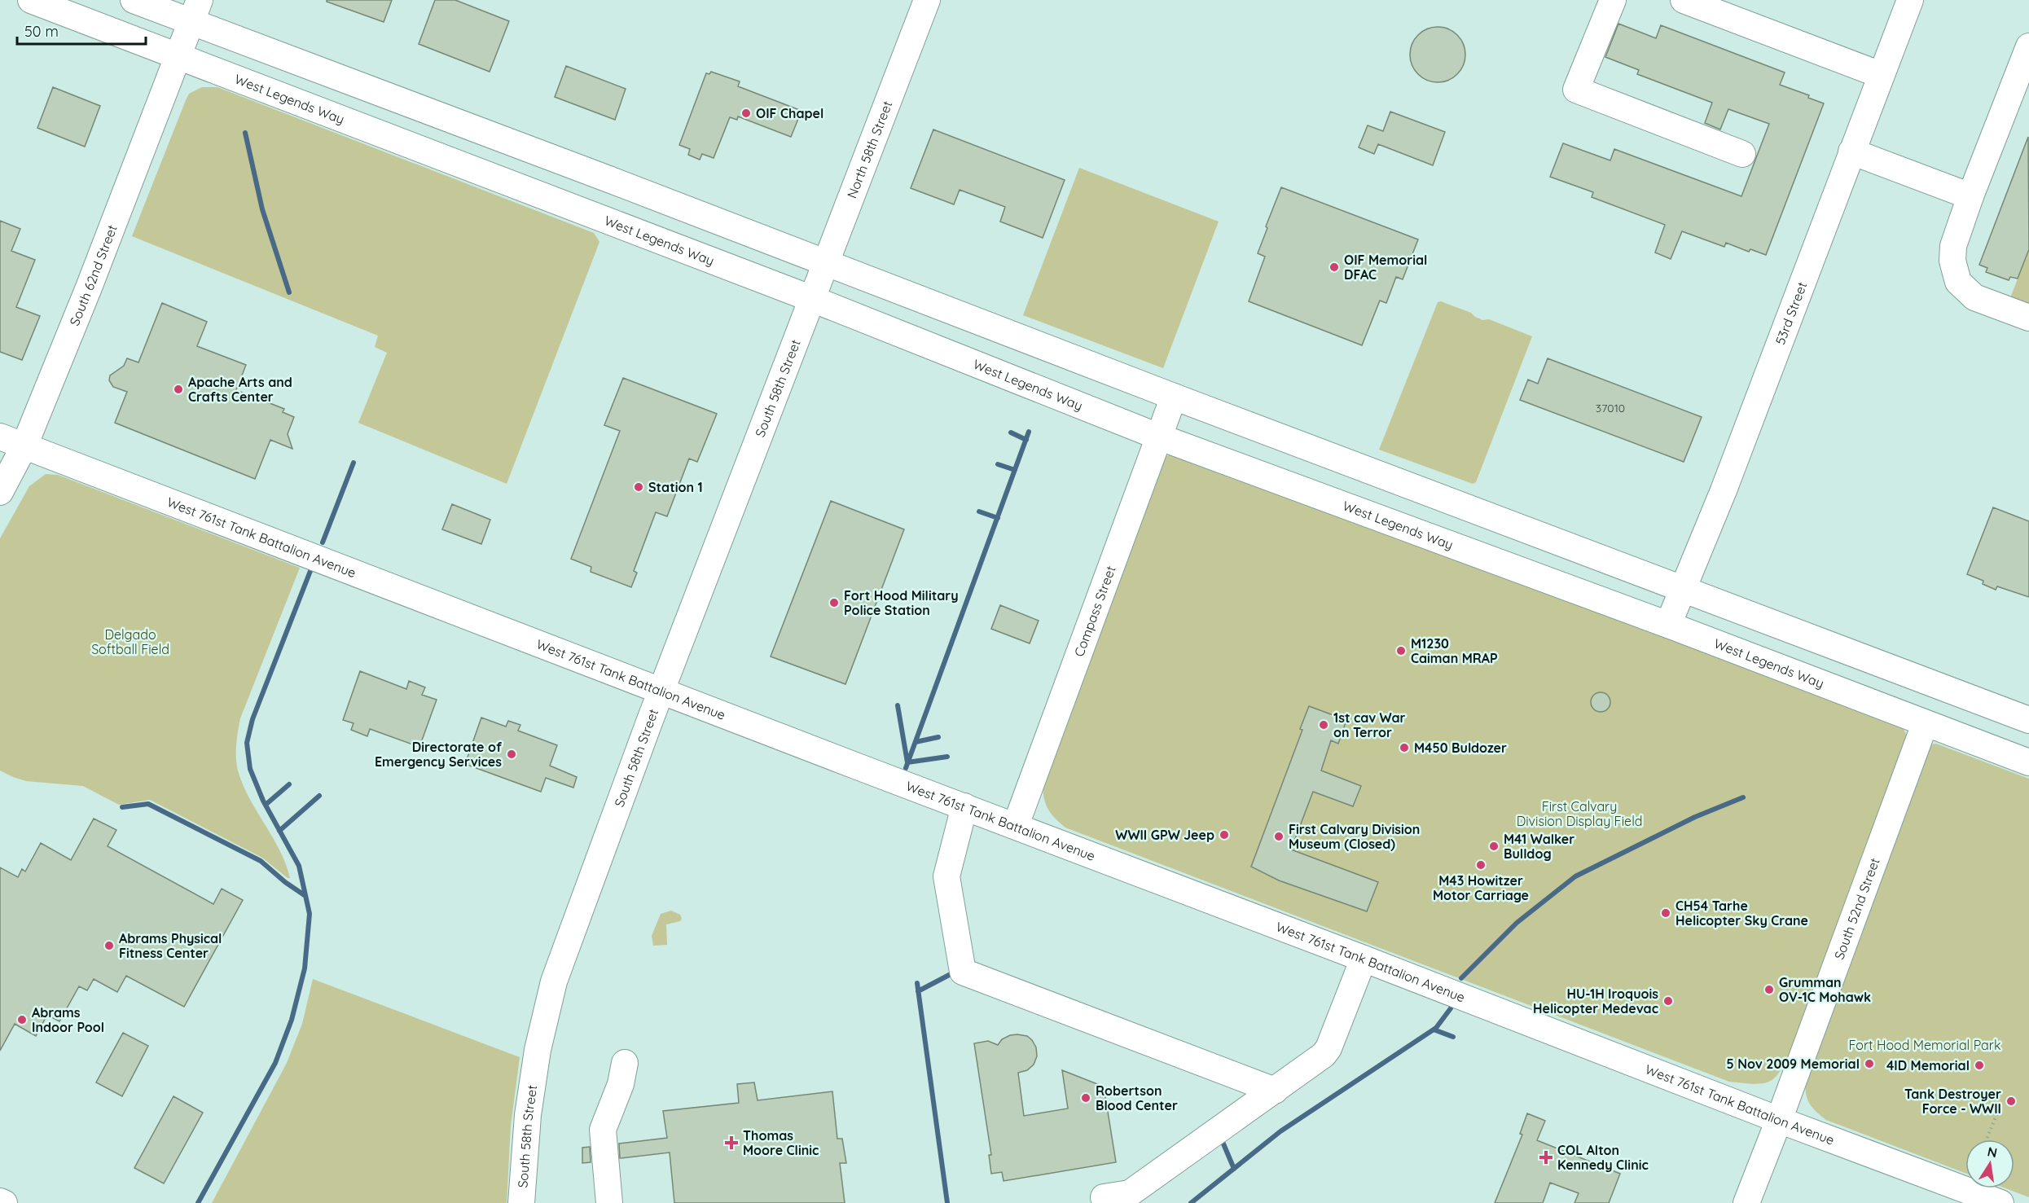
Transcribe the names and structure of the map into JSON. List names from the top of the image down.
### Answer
{
  "streets": {
    "street": [
      "West Legends Way",
      "North 58th Street",
      "South 62nd Street",
      "53rd Street",
      "South 58th Street",
      "West 761st Tank Battalion Avenue",
      "Compass Street",
      "South 52nd Street"
    ]
  },
  "crossings": [
    ["West Legends Way", "North 58th Street"],
    ["West Legends Way", "South 62nd Street"],
    ["West Legends Way", "53rd Street"],
    ["West Legends Way", "South 58th Street"],
    ["West Legends Way", "Compass Street"],
    ["West Legends Way", "South 52nd Street"],
    ["North 58th Street", "South 58th Street"],
    ["South 62nd Street", "West 761st Tank Battalion Avenue"],
    ["South 58th Street", "West 761st Tank Battalion Avenue"],
    ["West 761st Tank Battalion Avenue", "Compass Street"],
    ["West 761st Tank Battalion Avenue", "South 52nd Street"]
  ],
  "parks": ["Delgado Softball Field", "First Calvary Division Display Field", "Fort Hood Memorial Park"],
  "places": {
    "other": [
      "OIF Chapel",
      "OIF Memorial DFAC",
      "Apache Arts and Crafts Center",
      "Station 1",
      "Fort Hood Military Police Station",
      "M1230 Caiman MRAP",
      "1st cav War on Terror",
      "M450 Buldozer",
      "Directorate of Emergency Services",
      "WWII GPW Jeep",
      "First Calvary Division Museum (Closed)",
      "M41 Walker Bulldog",
      "M43 Howitzer Motor Carriage",
      "CH54 Tarhe Helicopter Sky Crane",
      "Abrams Physical Fitness Center",
      "Grumman OV-1C Mohawk",
      "HU-1H Iroquois Helicopter Medevac",
      "Abrams Indoor Pool",
      "5 Nov 2009 Memorial",
      "4ID Memorial",
      "Robertson Blood Center",
      "Tank Destroyer Force - WWII"
    ],
    "health": ["Thomas Moore Clinic", "COL Alton Kennedy Clinic"]
  },
  "house_numbers": ["37010"],
  "scale_bar": "50 m",
  "north": "top"
}
